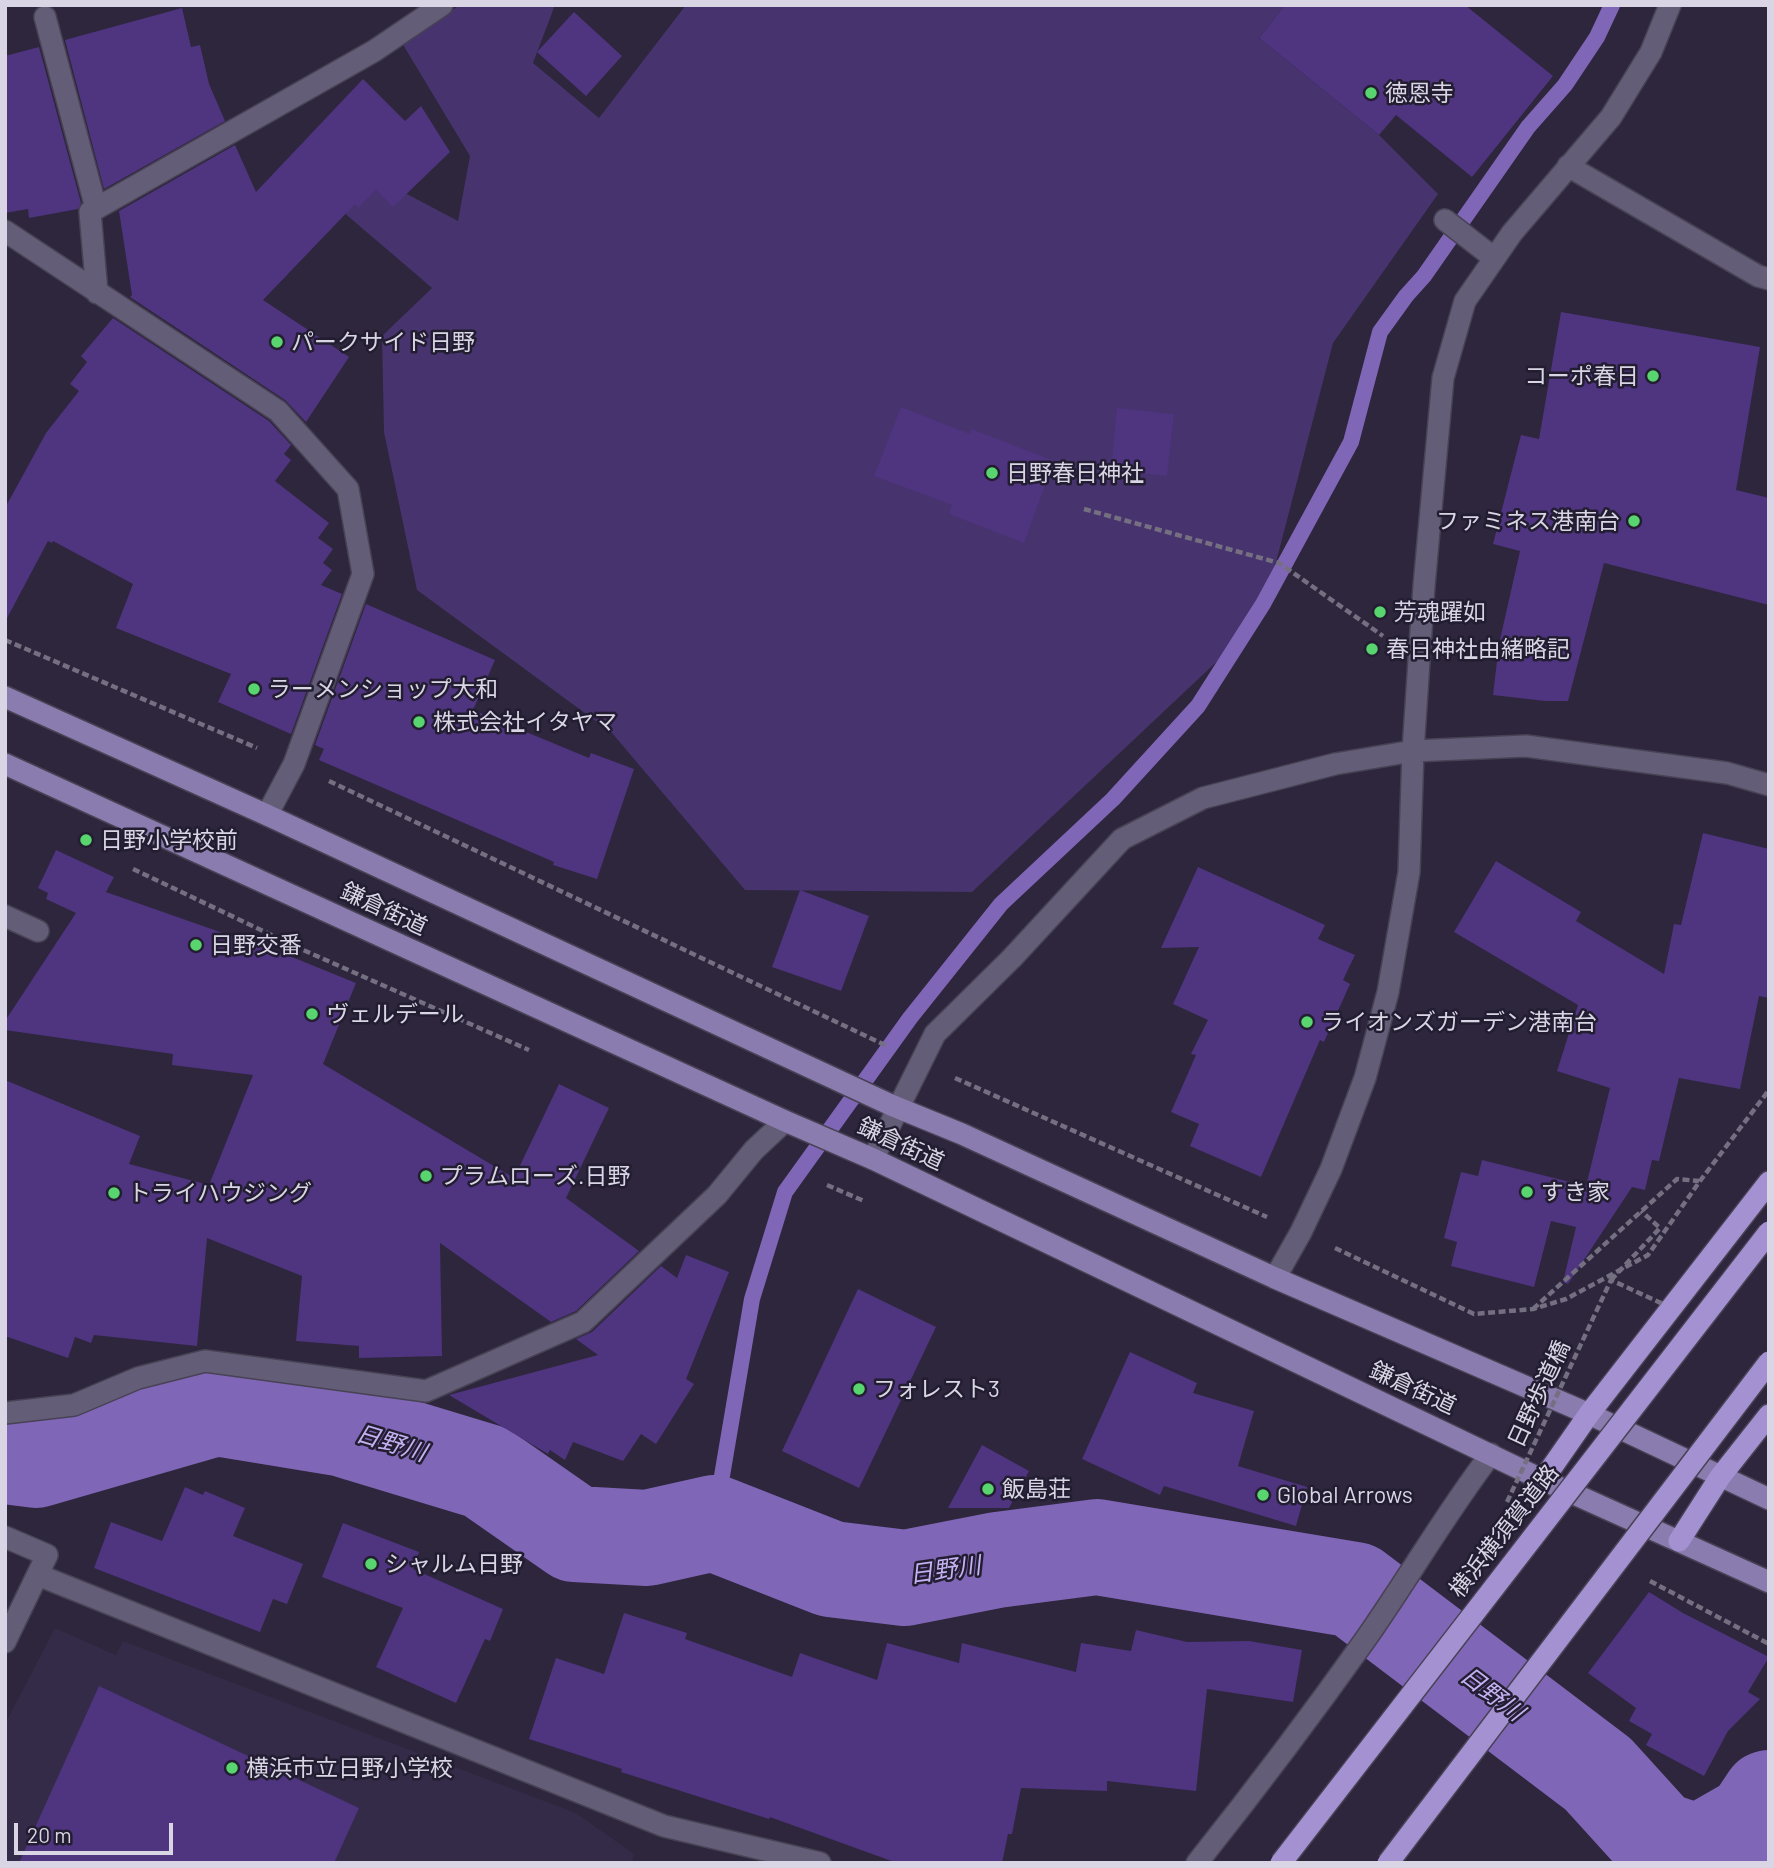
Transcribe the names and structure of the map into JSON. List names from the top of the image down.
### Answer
{
  "streets": {
    "highway": ["横浜横須賀道路"],
    "main road": ["鎌倉街道"],
    "path": ["日野歩道橋"]
  },
  "water": ["日野川"],
  "places": [
    "徳恩寺",
    "パークサイド日野",
    "コーポ春日",
    "日野春日神社",
    "ファミネス港南台",
    "芳魂躍如",
    "春日神社由緒略記",
    "ラーメンショップ大和",
    "株式会社イタヤマ",
    "日野小学校前",
    "日野交番",
    "ヴェルデール",
    "ライオンズガーデン港南台",
    "プラムローズ.日野",
    "すき家",
    "トライハウジング",
    "フォレスト3",
    "飯島荘",
    "Global Arrows",
    "シャルム日野",
    "横浜市立日野小学校"
  ],
  "scale_bar": "20 m"
}
